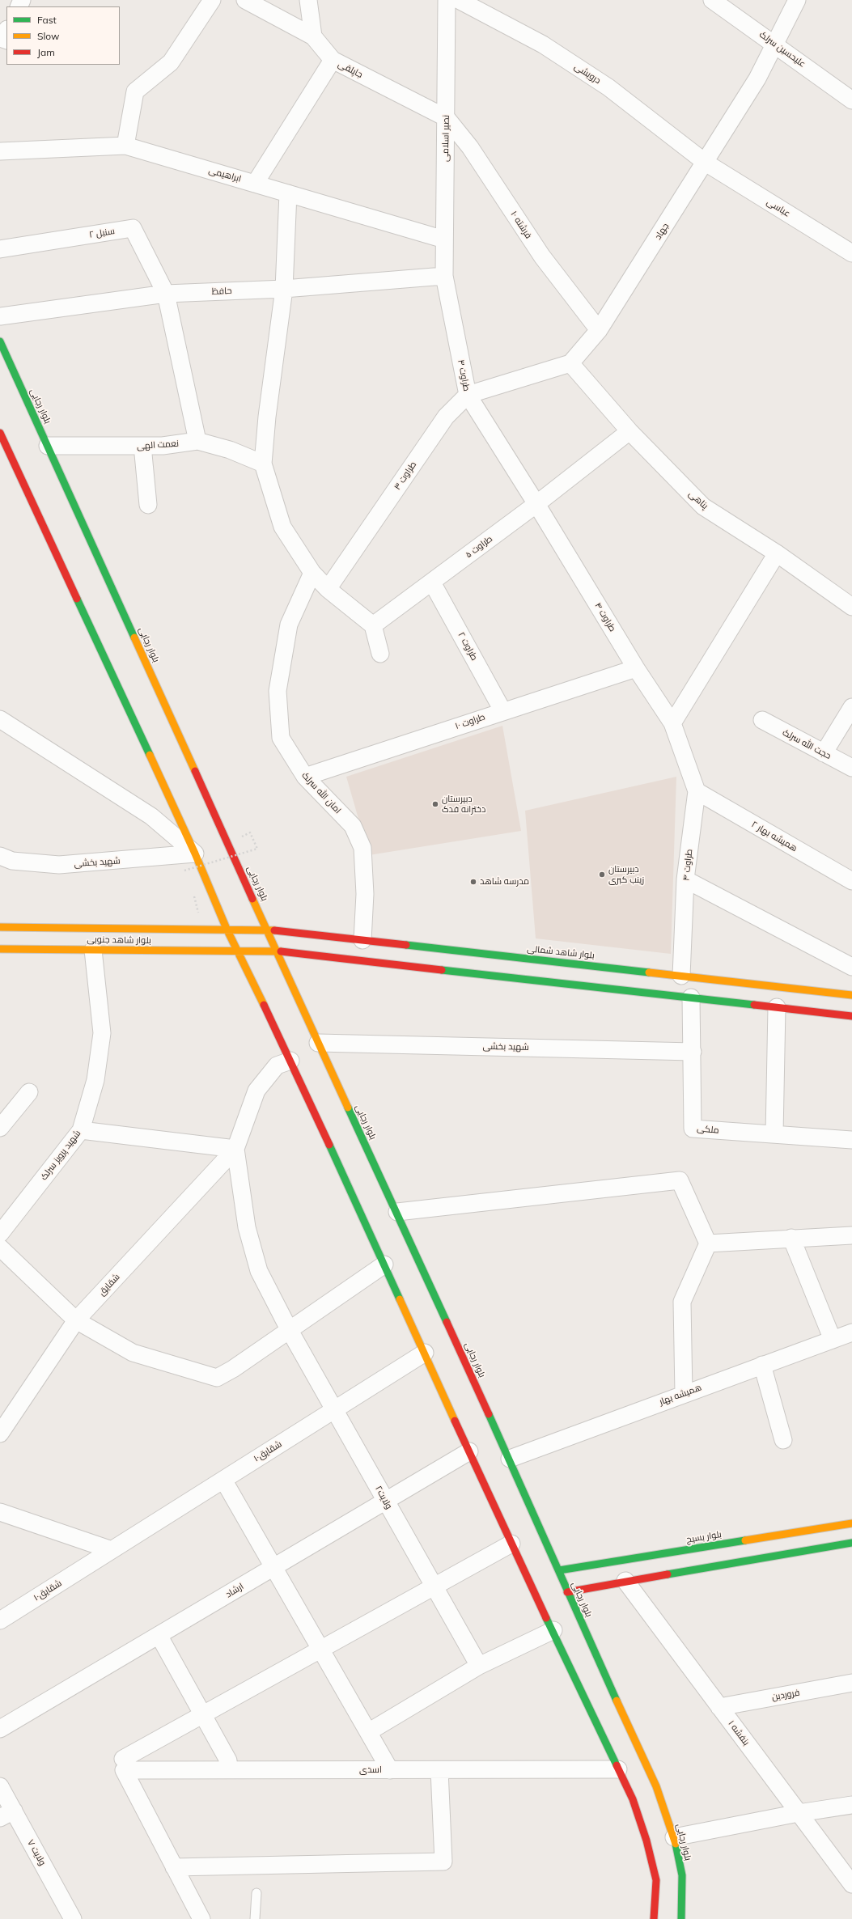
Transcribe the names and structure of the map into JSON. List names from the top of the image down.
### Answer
{
  "streets": {
    "main road": [
      "بلوار رجایی",
      "بلوار شاهد جنوبی",
      "بلوار شاهد شمالی",
      "بلوار بسیج"
    ],
    "street": [
      "علیحسین سرلک",
      "جاپلقی",
      "درویشی",
      "نصیر اسلامی",
      "ابراهیمی",
      "عباسی",
      "فرشته ۱۰",
      "جهاد",
      "سنبل ۲",
      "حافظ",
      "طراوت ۴",
      "نعمت الهی",
      "طراوت ۳",
      "پناهی",
      "طراوت ۵",
      "طراوت ۲",
      "طراوت ۱۰",
      "حجت الله سرلک",
      "امان الله سرلک",
      "همیشه بهار ۲",
      "شهید بخشی",
      "ملکی",
      "شهید پرویز سرلک",
      "شقایق",
      "همیشه بهار",
      "شقایق۱۰",
      "ولایت۲",
      "ارشاد",
      "فروردین",
      "بنفشه ۱",
      "اسدی",
      "ولایت ۷"
    ]
  },
  "crossings": [
    ["علیحسین سرلک", "جهاد"],
    ["جاپلقی", "نصیر اسلامی"],
    ["جاپلقی", "فرشته ۱۰"],
    ["درویشی", "عباسی"],
    ["درویشی", "جهاد"],
    ["نصیر اسلامی", "ابراهیمی"],
    ["نصیر اسلامی", "فرشته ۱۰"],
    ["نصیر اسلامی", "حافظ"],
    ["نصیر اسلامی", "طراوت ۴"],
    ["عباسی", "جهاد"],
    ["فرشته ۱۰", "جهاد"],
    ["جهاد", "پناهی"],
    ["سنبل ۲", "حافظ"],
    ["حافظ", "طراوت ۴"],
    ["طراوت ۴", "طراوت ۳"],
    ["طراوت ۴", "طراوت ۵"],
    ["طراوت ۴", "طراوت ۱۰"],
    ["طراوت ۴", "همیشه بهار ۲"],
    ["طراوت ۴", "بلوار شاهد شمالی"],
    ["بلوار رجایی", "نعمت الهی"],
    ["بلوار رجایی", "شهید بخشی"],
    ["بلوار رجایی", "بلوار شاهد جنوبی"],
    ["بلوار رجایی", "بلوار شاهد شمالی"],
    ["بلوار رجایی", "همیشه بهار"],
    ["بلوار رجایی", "بلوار بسیج"],
    ["پناهی", "طراوت ۵"],
    ["طراوت ۵", "طراوت ۲"],
    ["طراوت ۲", "طراوت ۱۰"],
    ["طراوت ۱۰", "امان الله سرلک"],
    ["امان الله سرلک", "بلوار شاهد شمالی"],
    ["شهید بخشی", "ملکی"],
    ["بلوار شاهد جنوبی", "بلوار شاهد شمالی"],
    ["بلوار شاهد جنوبی", "شهید پرویز سرلک"],
    ["شقایق", "ولایت۲"],
    ["شقایق۱۰", "ولایت۲"],
    ["ولایت۲", "ارشاد"],
    ["فروردین", "بنفشه ۱"]
  ],
  "places": ["دبیرستان دخترانه فدک", "دبیرستان زینب کبری", "مدرسه شاهد"],
  "legend": ["Fast", "Slow", "Jam"]
}
